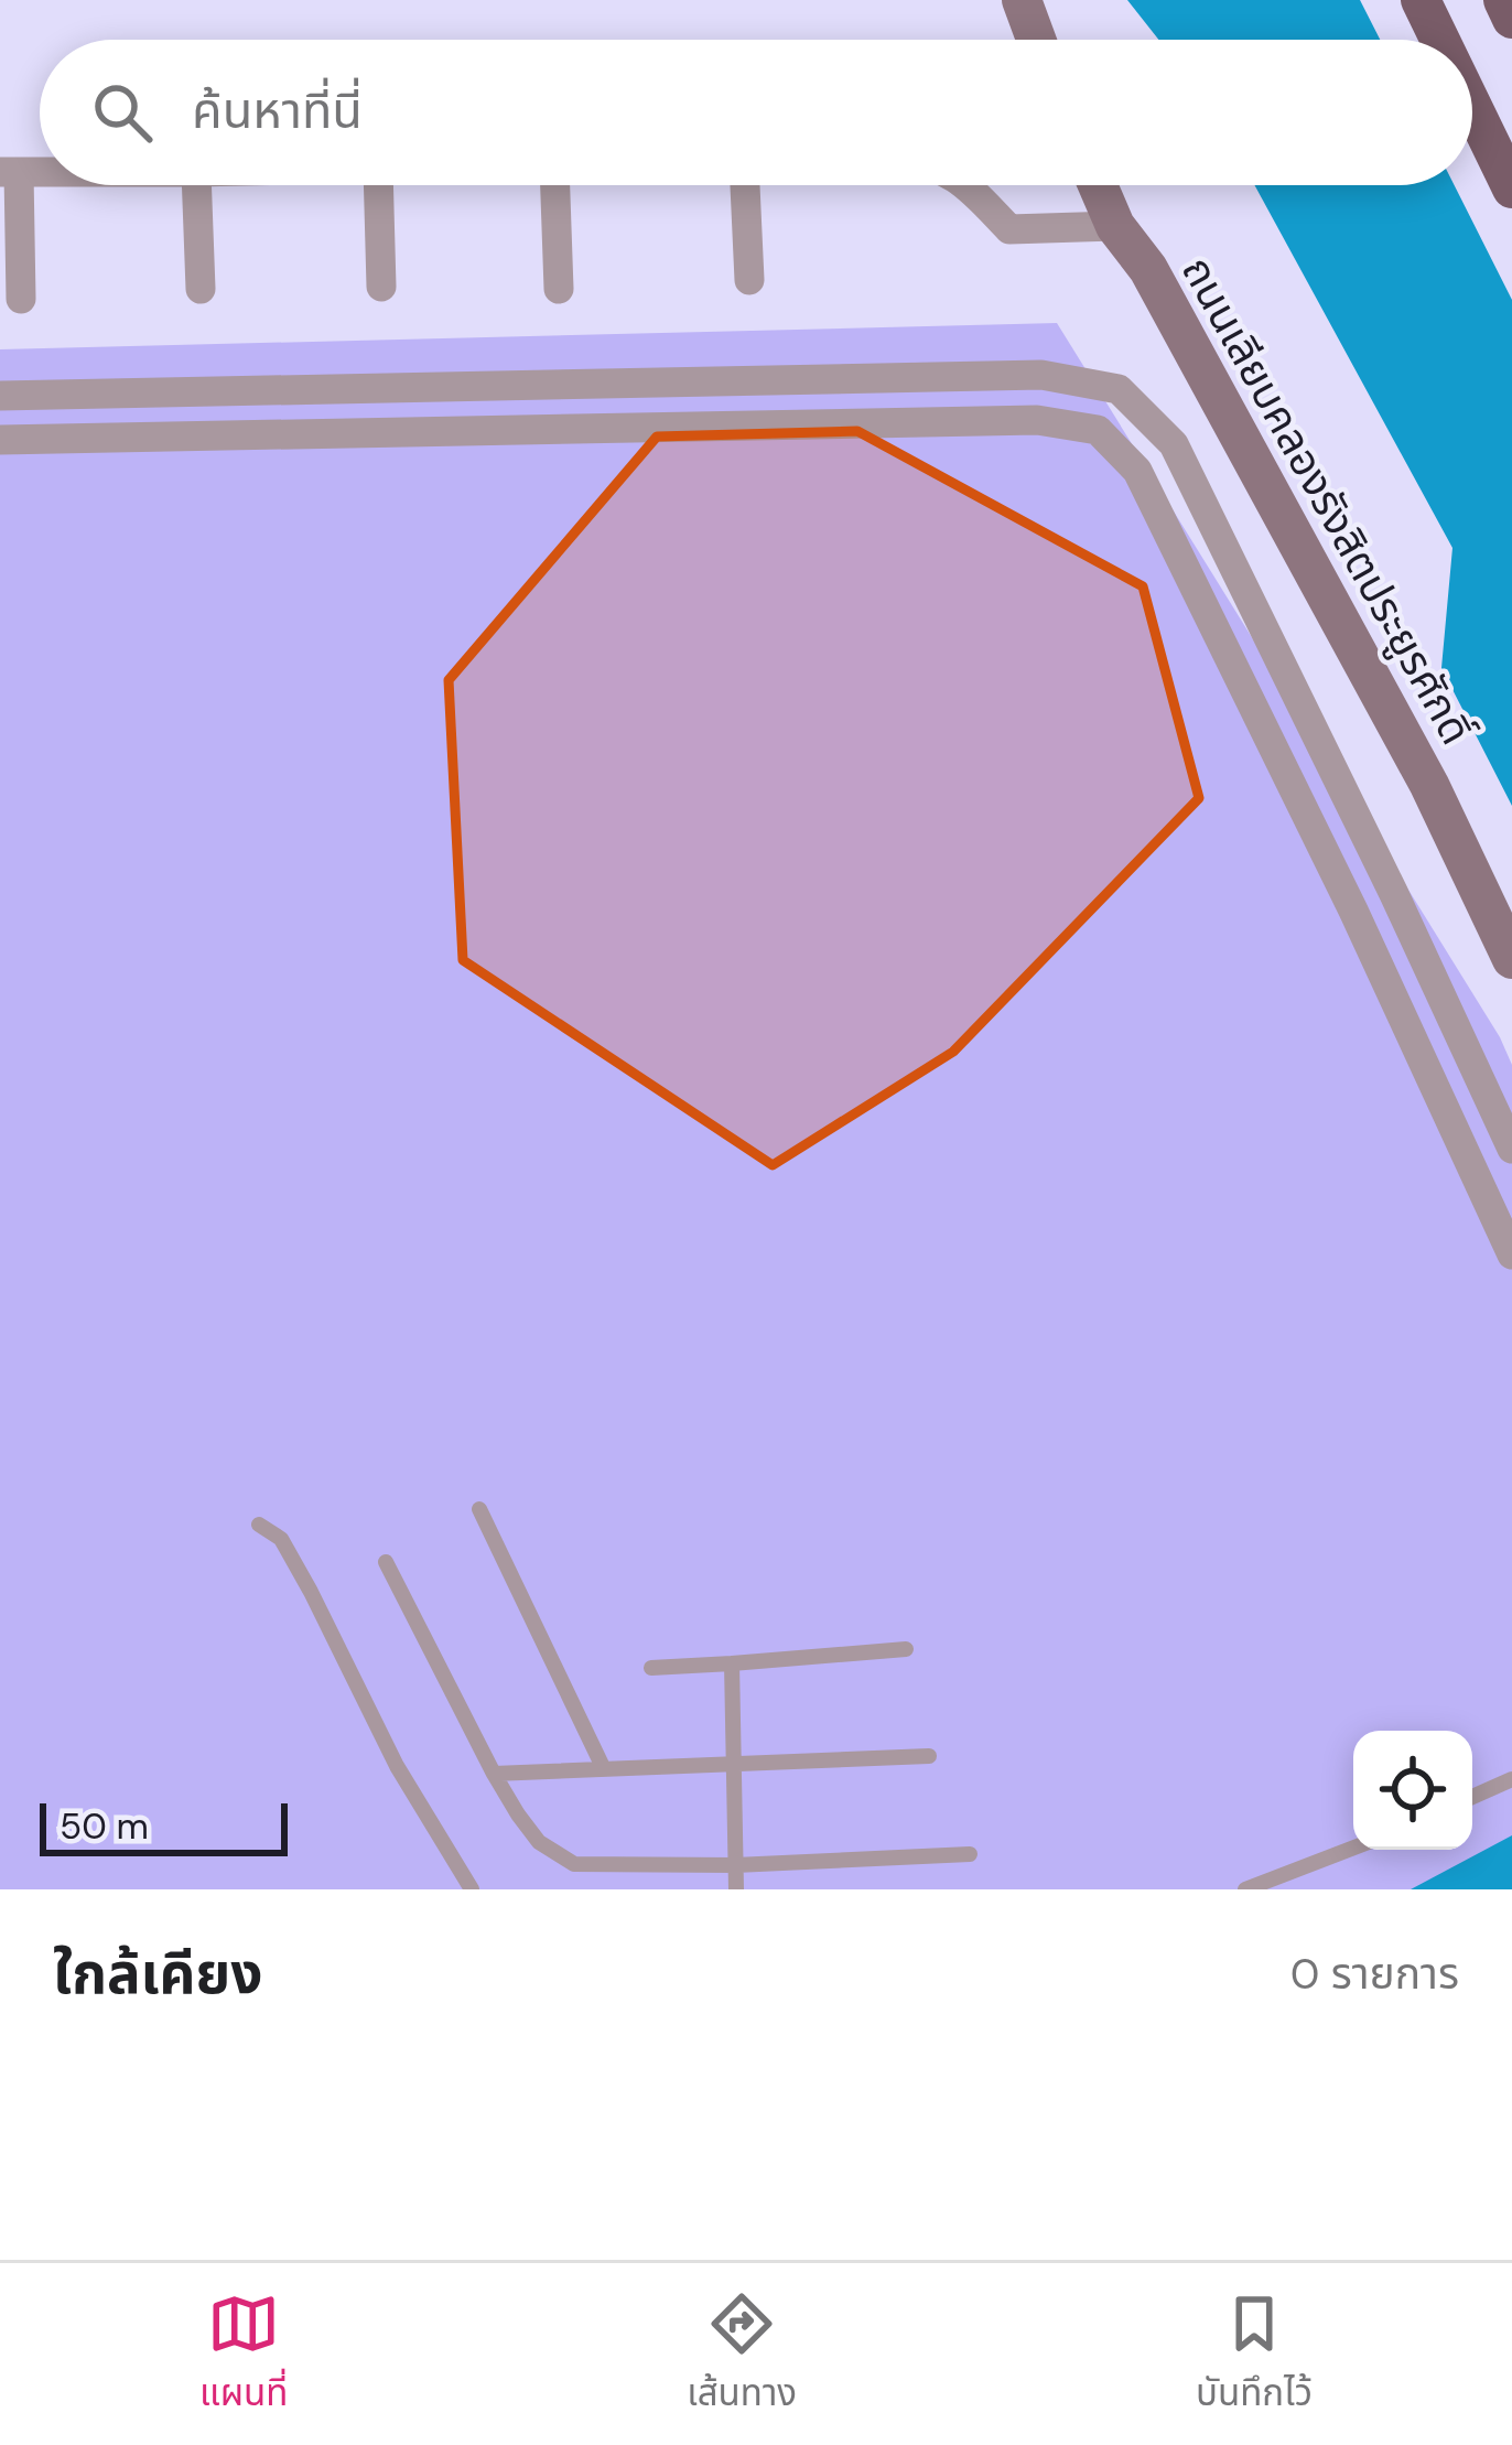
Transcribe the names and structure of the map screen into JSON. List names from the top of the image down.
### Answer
{
  "streets": {
    "street": ["ถนนเลียบคลองรังสิตประยูรศักดิ์"]
  },
  "scale_bar": "50 m",
  "page": {
    "search": "ค้นหาที่นี่",
    "scale": "50 m",
    "heading": ["ใกล้เคียง", "0 รายการ"],
    "nav": ["แผนที่", "เส้นทาง", "บันทึกไว้"]
  }
}
